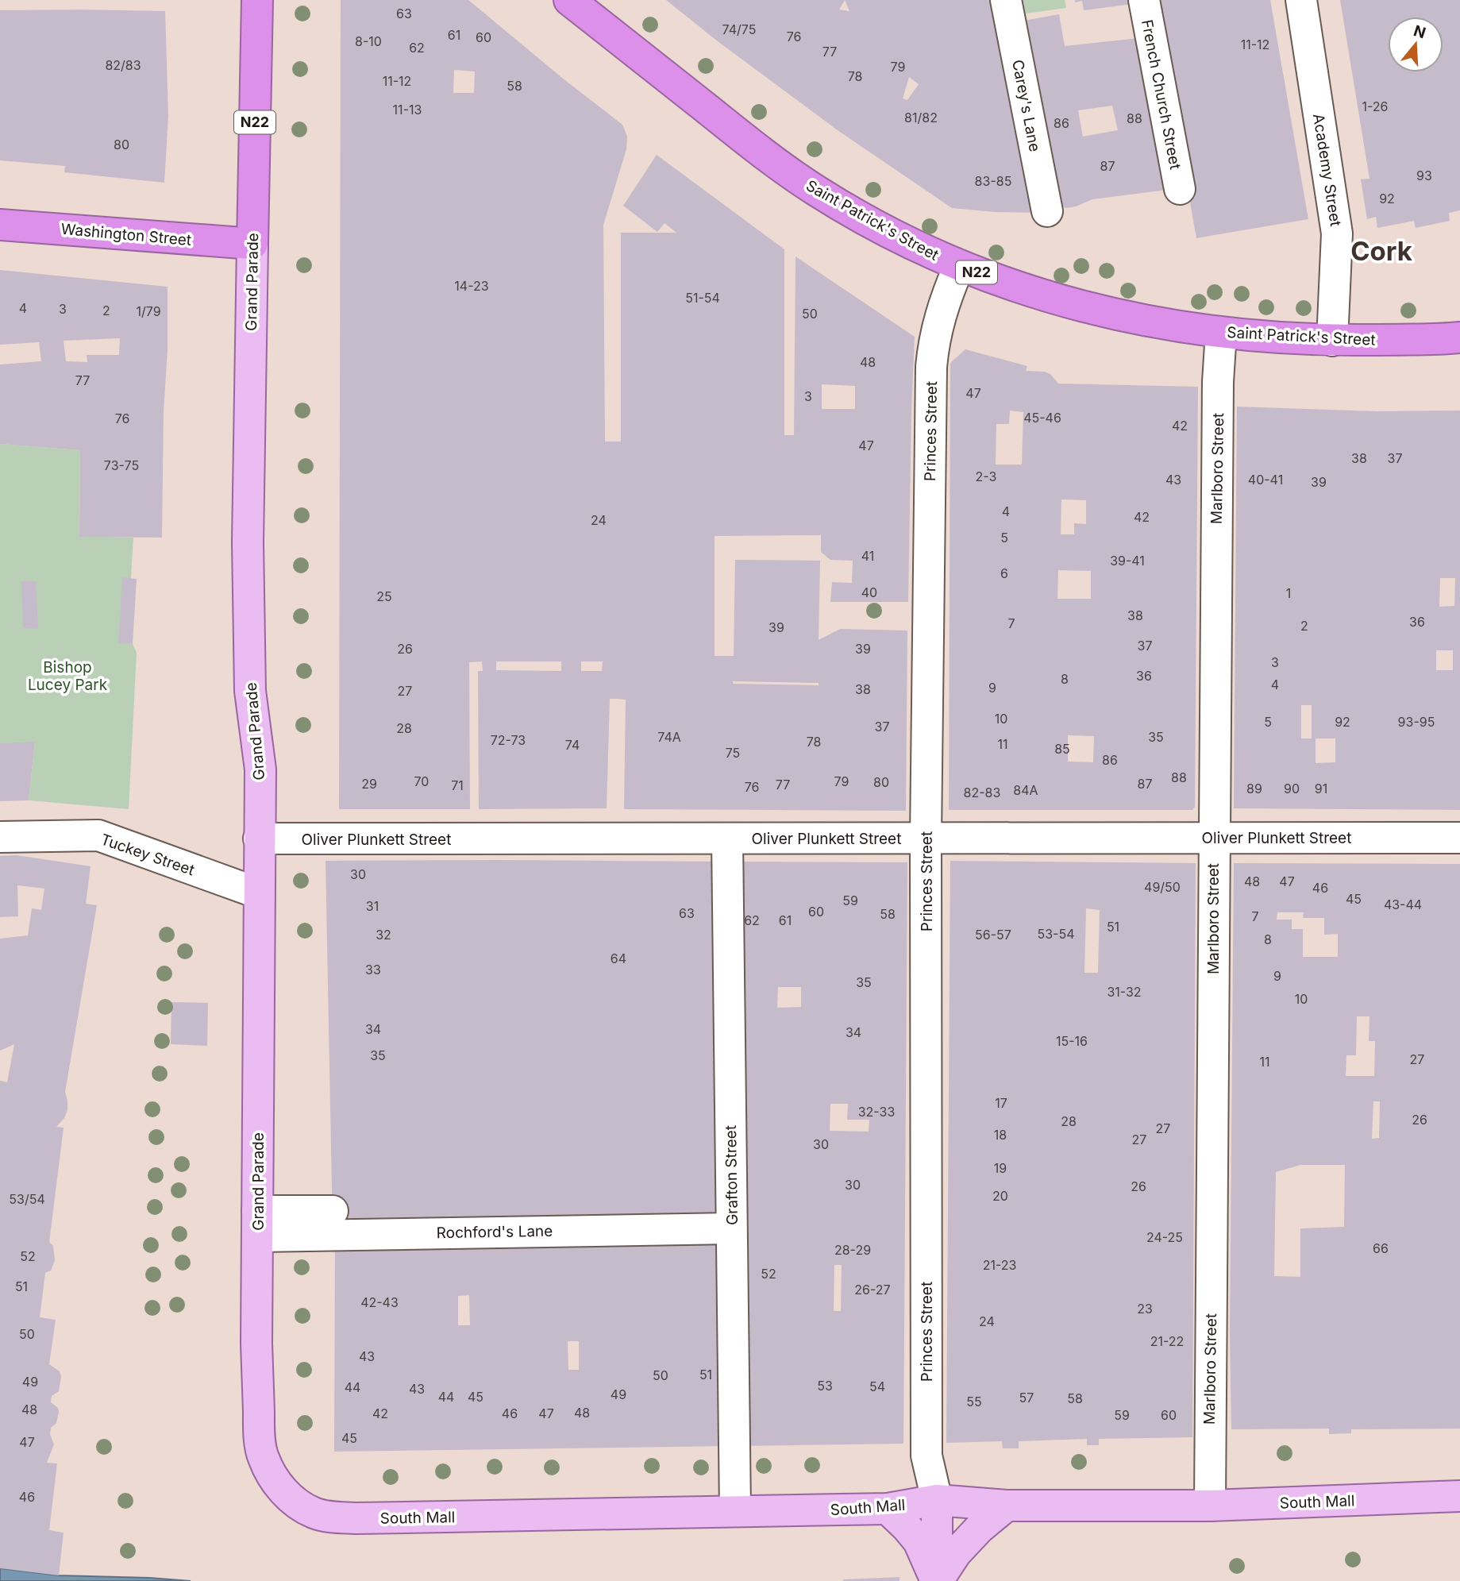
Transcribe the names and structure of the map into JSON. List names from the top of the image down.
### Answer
{
  "streets": {
    "highway": [
      "N22",
      "Saint Patrick's Street",
      "Washington Street",
      "Grand Parade"
    ],
    "main road": ["South Mall"],
    "street": [
      "French Church Street",
      "Carey's Lane",
      "Academy Street",
      "Princes Street",
      "Marlboro Street",
      "Oliver Plunkett Street",
      "Tuckey Street",
      "Grafton Street",
      "Rochford's Lane"
    ]
  },
  "crossings": [
    ["Academy Street", "Saint Patrick's Street"],
    ["Saint Patrick's Street", "Princes Street"],
    ["Saint Patrick's Street", "Marlboro Street"],
    ["Washington Street", "Grand Parade"],
    ["Grand Parade", "Oliver Plunkett Street"],
    ["Grand Parade", "Tuckey Street"],
    ["Grand Parade", "Rochford's Lane"],
    ["Grand Parade", "South Mall"],
    ["Princes Street", "Oliver Plunkett Street"],
    ["Princes Street", "South Mall"],
    ["Marlboro Street", "Oliver Plunkett Street"],
    ["Marlboro Street", "South Mall"],
    ["Oliver Plunkett Street", "Grafton Street"],
    ["Grafton Street", "Rochford's Lane"],
    ["Grafton Street", "South Mall"]
  ],
  "districts": ["Cork"],
  "parks": ["Bishop Lucey Park"],
  "house_numbers": [
    "63",
    "74/75",
    "61",
    "76",
    "60",
    "8-10",
    "11-12",
    "62",
    "77",
    "82/83",
    "79",
    "78",
    "11-12",
    "58",
    "1-26",
    "11-13",
    "81/82",
    "88",
    "86",
    "80",
    "87",
    "93",
    "83-85",
    "92",
    "14-23",
    "51-54",
    "4",
    "3",
    "2",
    "1/79",
    "50",
    "48",
    "77",
    "47",
    "3",
    "45-46",
    "76",
    "42",
    "47",
    "38",
    "37",
    "73-75",
    "2-3",
    "43",
    "40-41",
    "39",
    "4",
    "42",
    "24",
    "5",
    "41",
    "39-41",
    "6",
    "40",
    "1",
    "25",
    "38",
    "36",
    "7",
    "2",
    "39",
    "37",
    "26",
    "39",
    "3",
    "36",
    "8",
    "4",
    "9",
    "38",
    "27",
    "10",
    "5",
    "92",
    "93-95",
    "37",
    "28",
    "74A",
    "35",
    "72-73",
    "78",
    "11",
    "74",
    "85",
    "75",
    "86",
    "88",
    "70",
    "79",
    "80",
    "29",
    "87",
    "77",
    "71",
    "76",
    "89",
    "90",
    "91",
    "84A",
    "82-83",
    "30",
    "48",
    "47",
    "49/50",
    "46",
    "45",
    "59",
    "43-44",
    "31",
    "60",
    "63",
    "58",
    "7",
    "62",
    "61",
    "51",
    "53-54",
    "32",
    "56-57",
    "8",
    "64",
    "33",
    "9",
    "35",
    "31-32",
    "10",
    "34",
    "34",
    "15-16",
    "35",
    "27",
    "11",
    "17",
    "32-33",
    "26",
    "28",
    "27",
    "18",
    "27",
    "30",
    "19",
    "30",
    "26",
    "20",
    "53/54",
    "24-25",
    "66",
    "28-29",
    "52",
    "21-23",
    "52",
    "51",
    "26-27",
    "42-43",
    "23",
    "24",
    "50",
    "21-22",
    "43",
    "51",
    "50",
    "49",
    "53",
    "54",
    "44",
    "43",
    "49",
    "44",
    "45",
    "57",
    "58",
    "55",
    "48",
    "48",
    "42",
    "46",
    "47",
    "59",
    "60",
    "45",
    "47",
    "46"
  ],
  "north": "top"
}
